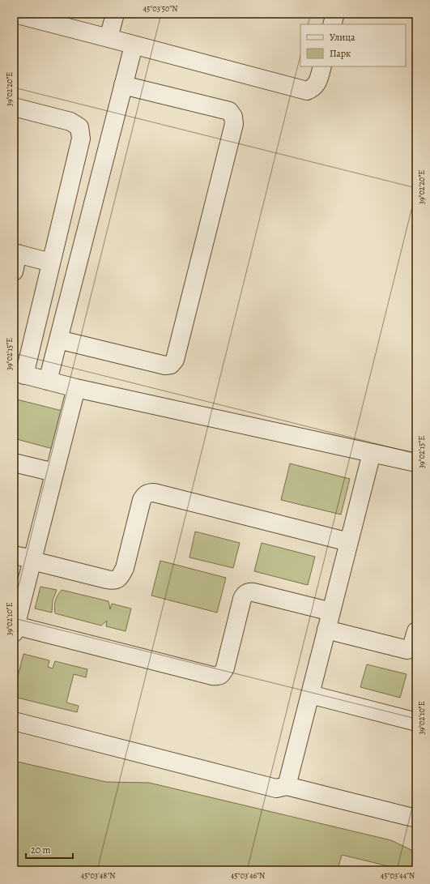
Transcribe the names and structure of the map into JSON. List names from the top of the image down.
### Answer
{
  "legend": ["Улица", "Парк"],
  "scale_bar": "20 m",
  "coordinates": [
    "45°03'50\"N",
    "39°02'20\"E",
    "39°02'15\"E",
    "39°02'10\"E",
    "45°03'48\"N",
    "45°03'46\"N",
    "45°03'44\"N"
  ]
}
